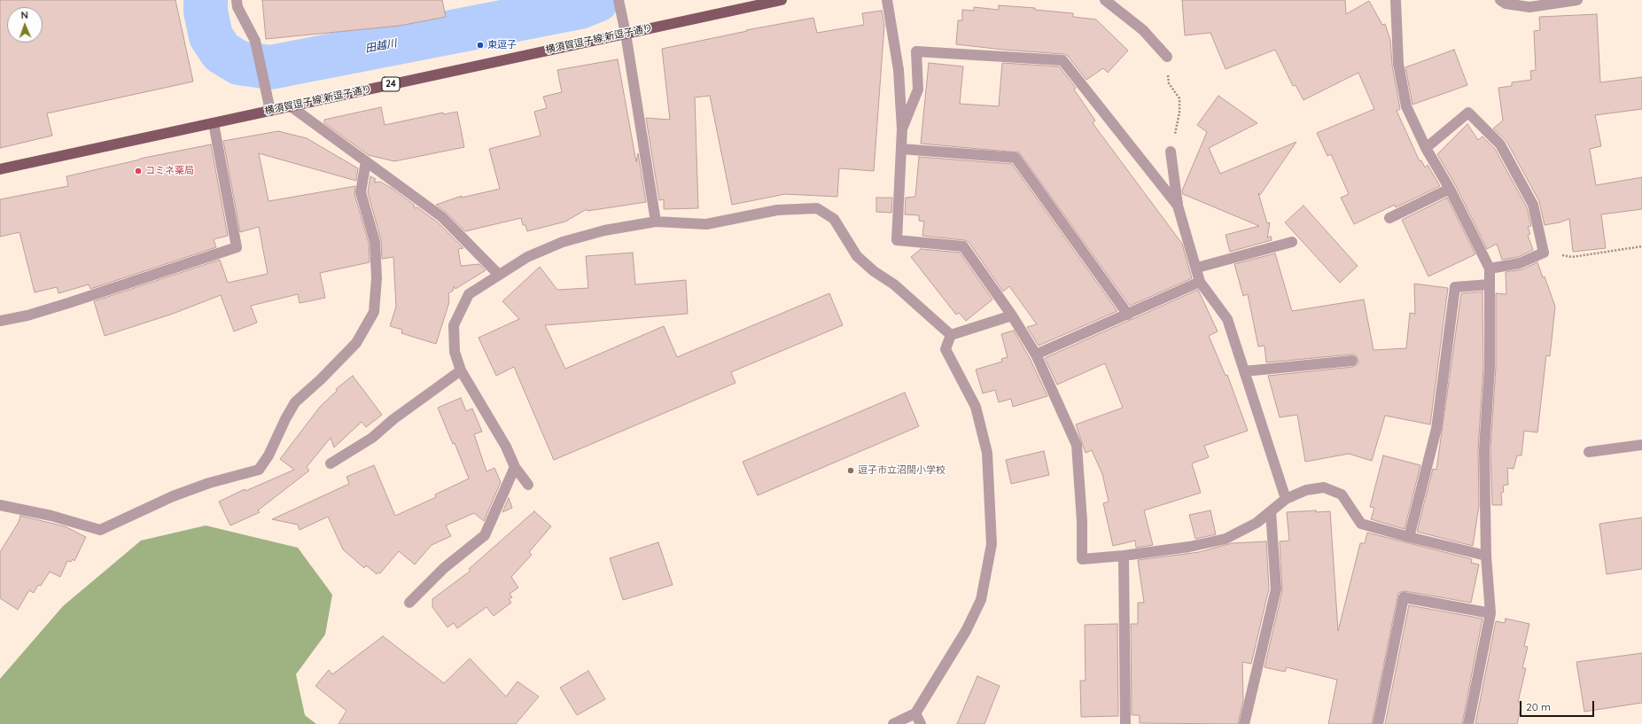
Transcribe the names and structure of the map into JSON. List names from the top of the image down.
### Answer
{
  "streets": {
    "main road": ["横須賀逗子線;新逗子通り", "24"]
  },
  "water": ["田越川"],
  "places": ["東逗子", "コミネ薬局", "逗子市立沼間小学校"],
  "scale_bar": "20 m",
  "north": "top"
}
